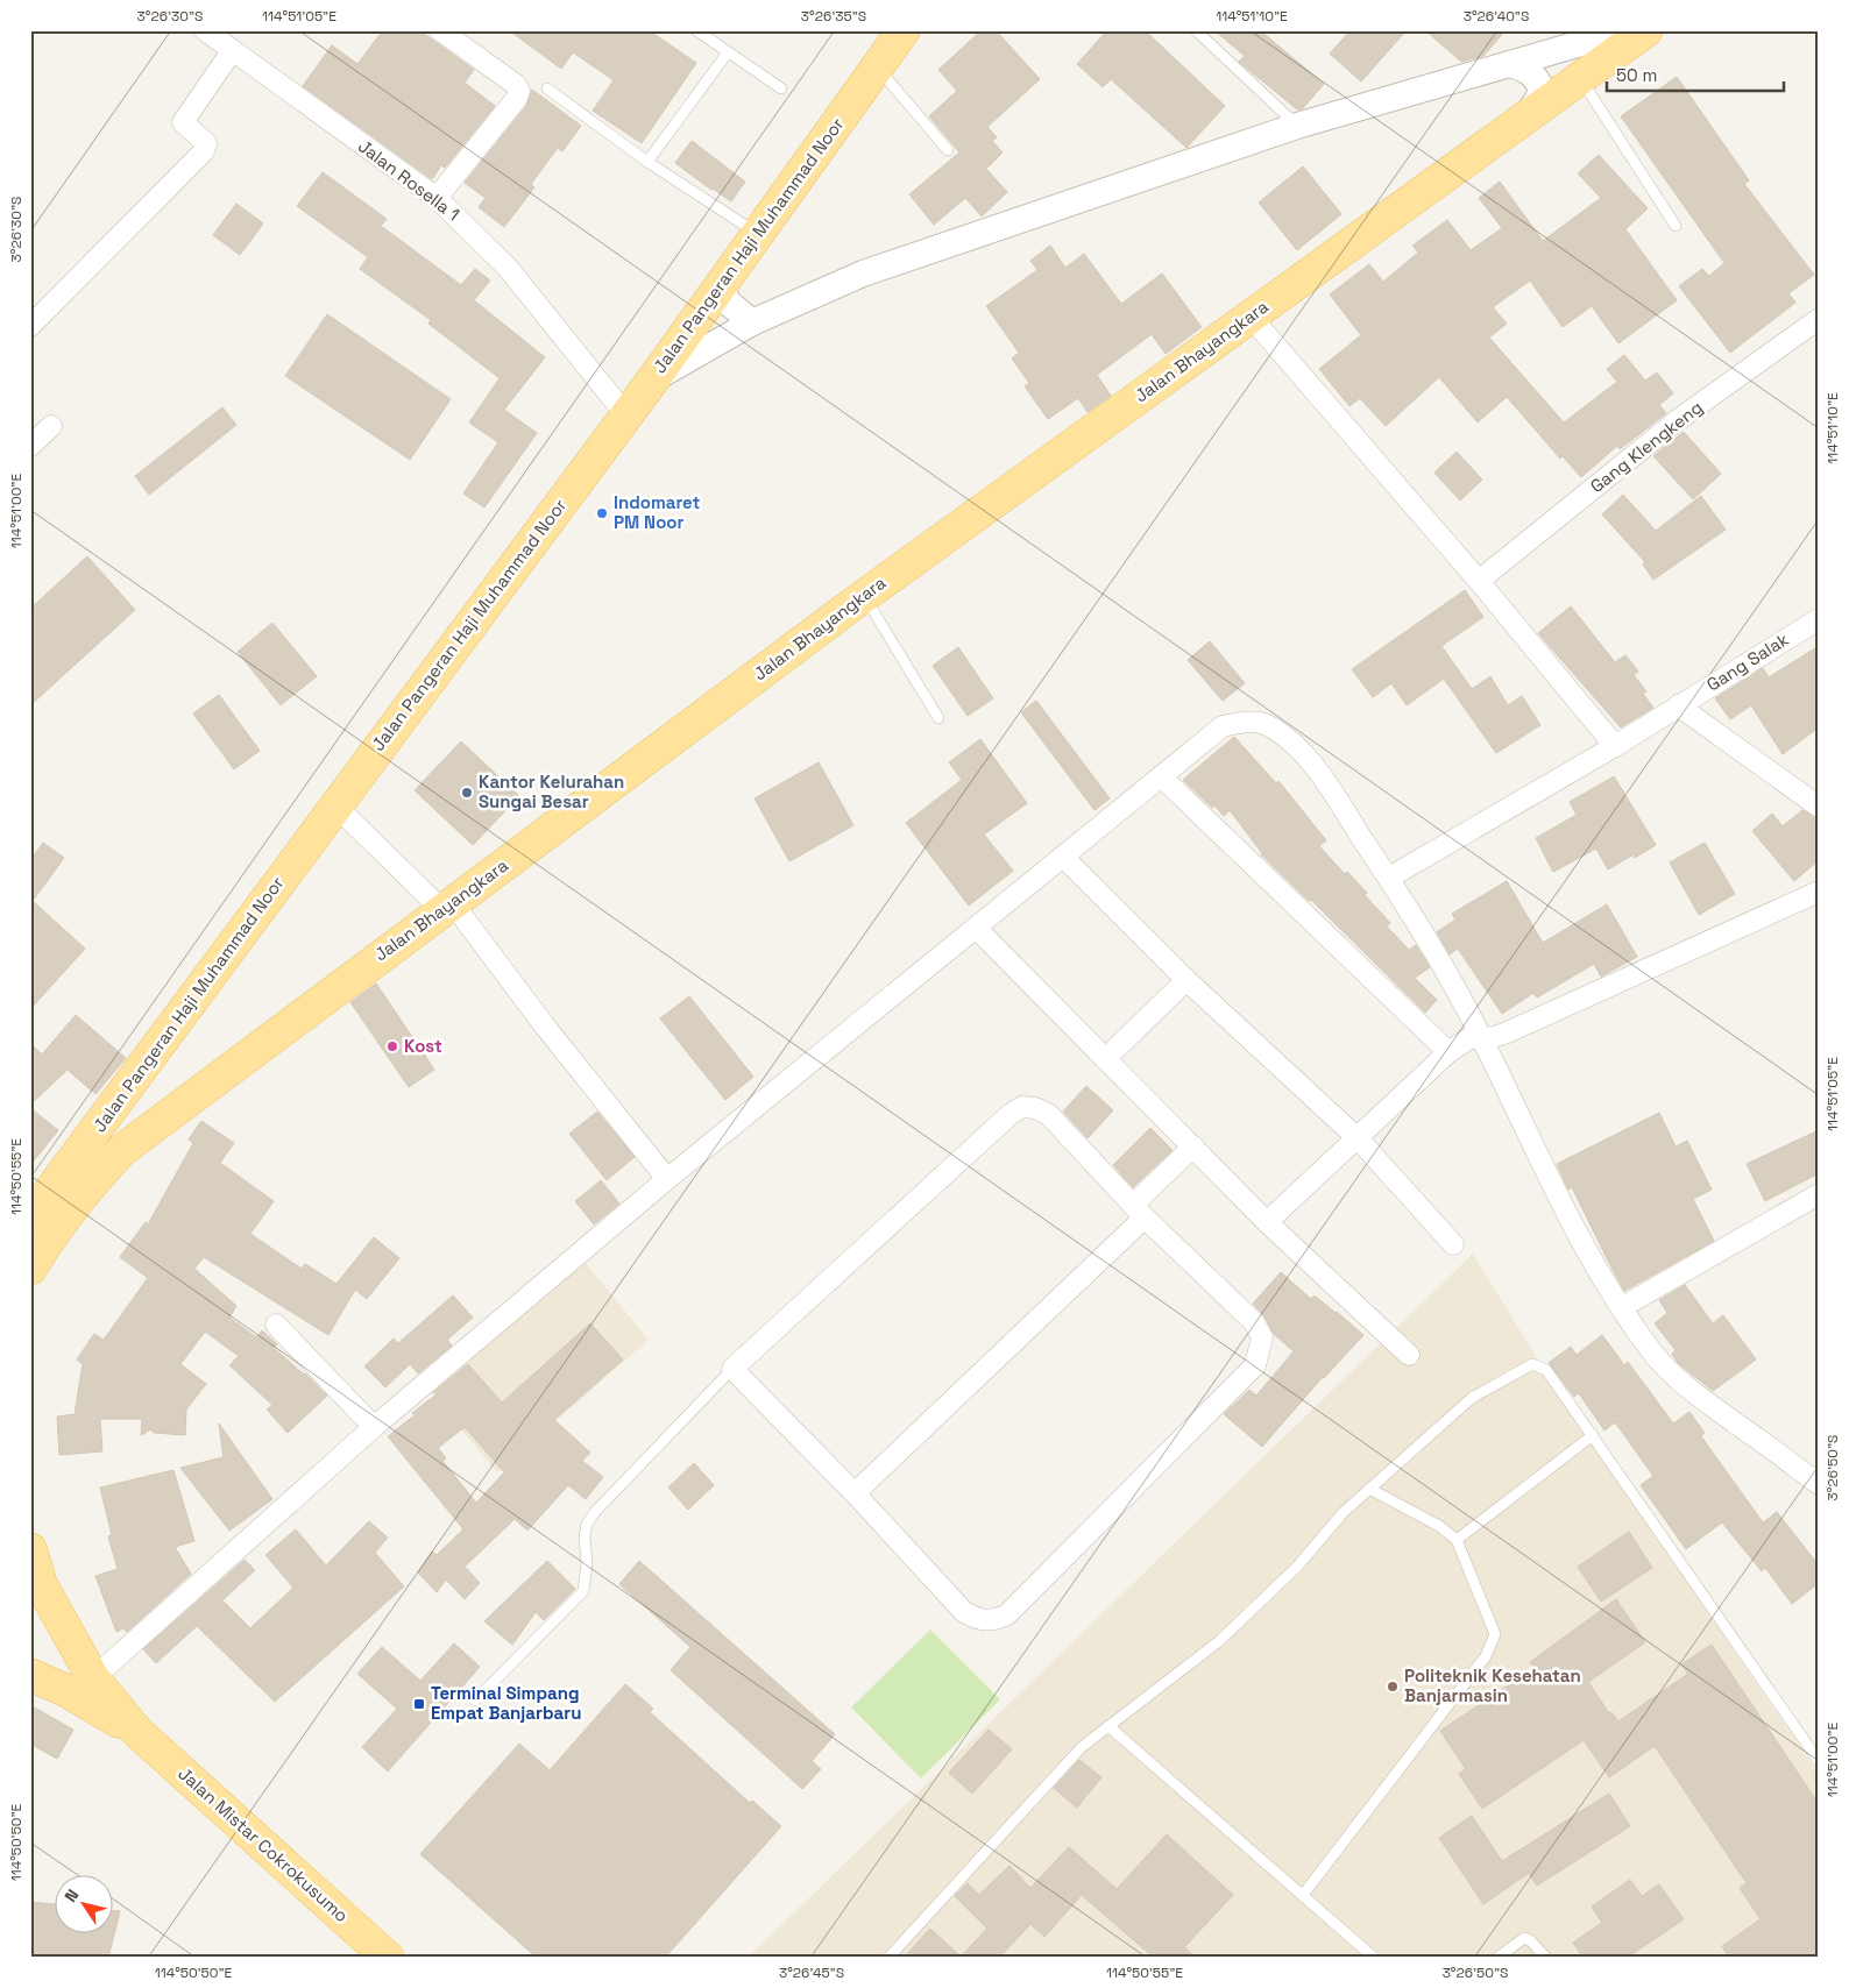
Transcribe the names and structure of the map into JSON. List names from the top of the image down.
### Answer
{
  "streets": {
    "main road": ["Jalan Pangeran Haji Muhammad Noor", "Jalan Bhayangkara", "Jalan Mistar Cokrokusumo"],
    "street": ["Jalan Rosella 1", "Gang Klengkeng", "Gang Salak"]
  },
  "crossings": [
    ["Jalan Rosella 1", "Jalan Pangeran Haji Muhammad Noor"]
  ],
  "places": {
    "other": [
      "Indomaret PM Noor",
      "Kantor Kelurahan Sungai Besar",
      "Kost",
      "Politeknik Kesehatan Banjarmasin"
    ],
    "transit": ["Terminal Simpang Empat Banjarbaru"]
  },
  "scale_bar": "50 m",
  "north": "top left",
  "coordinates": [
    "3°26'30\"S",
    "114°51'05\"E",
    "3°26'35\"S",
    "114°51'10\"E",
    "3°26'40\"S",
    "114°51'00\"E",
    "114°50'55\"E",
    "3°26'50\"S",
    "114°50'50\"E",
    "3°26'45\"S"
  ]
}
